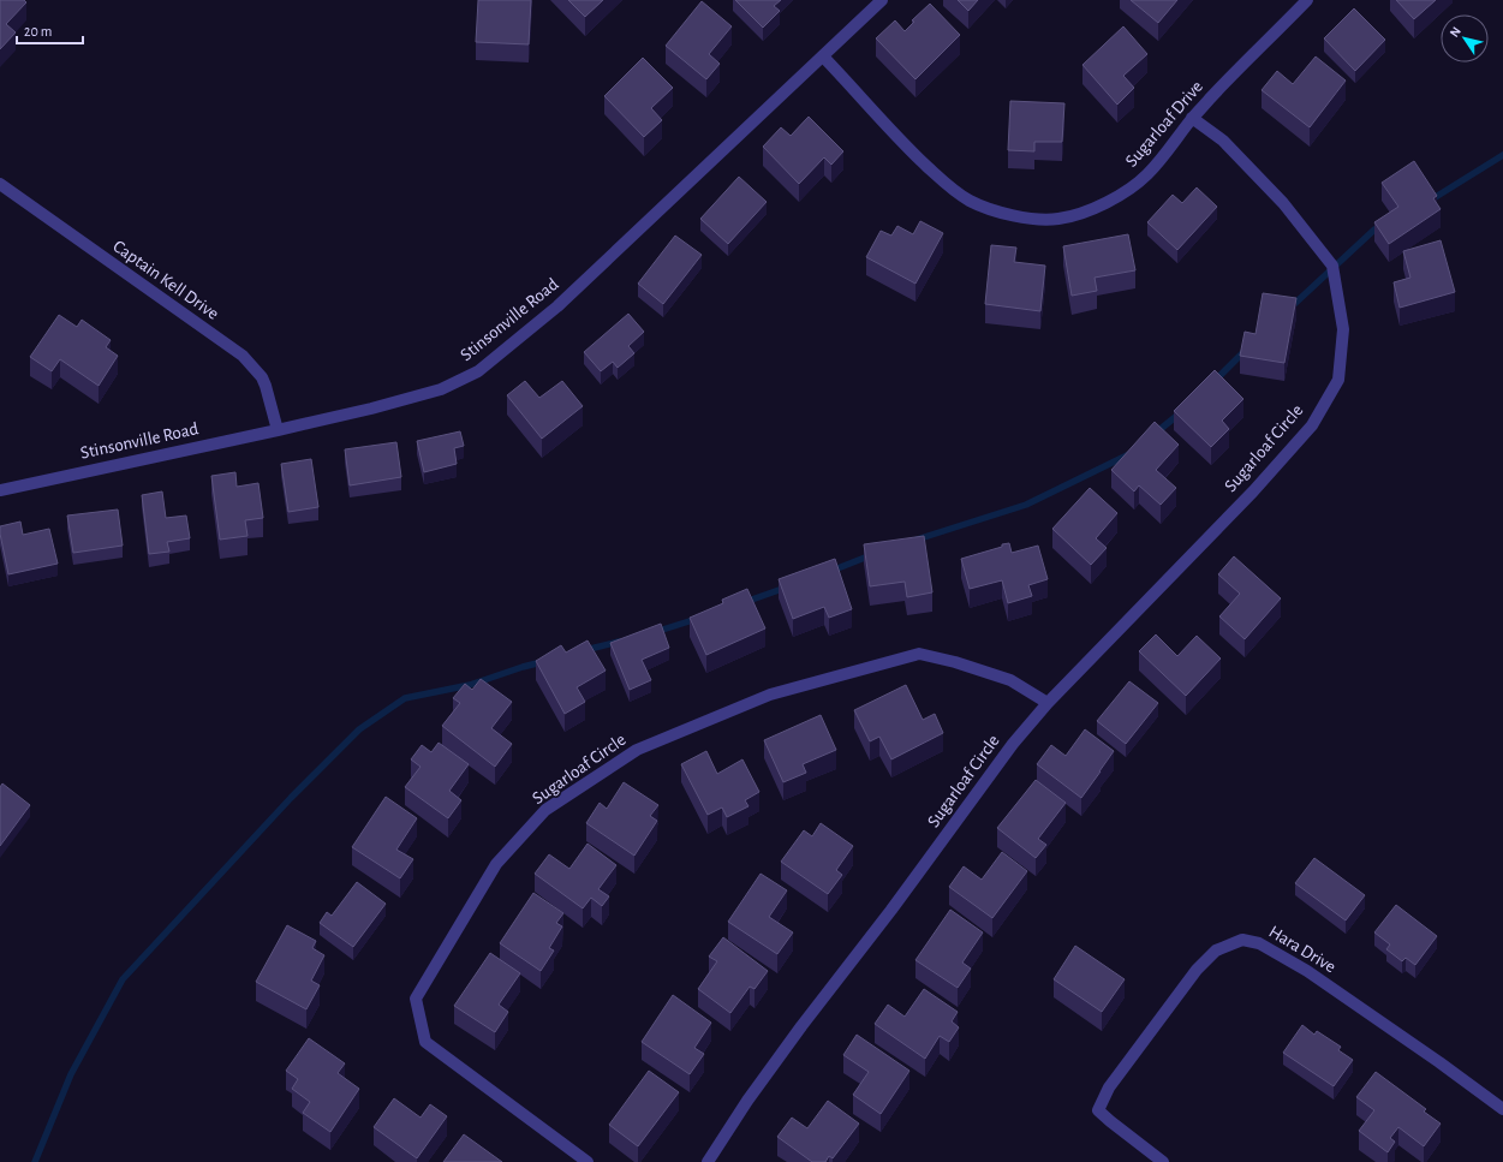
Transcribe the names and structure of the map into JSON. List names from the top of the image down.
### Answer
{
  "streets": {
    "street": [
      "Sugarloaf Drive",
      "Captain Kell Drive",
      "Stinsonville Road",
      "Sugarloaf Circle",
      "Hara Drive"
    ]
  },
  "crossings": [
    ["Sugarloaf Drive", "Stinsonville Road"],
    ["Sugarloaf Drive", "Sugarloaf Circle"],
    ["Captain Kell Drive", "Stinsonville Road"]
  ],
  "scale_bar": "20 m",
  "north": "top left"
}
